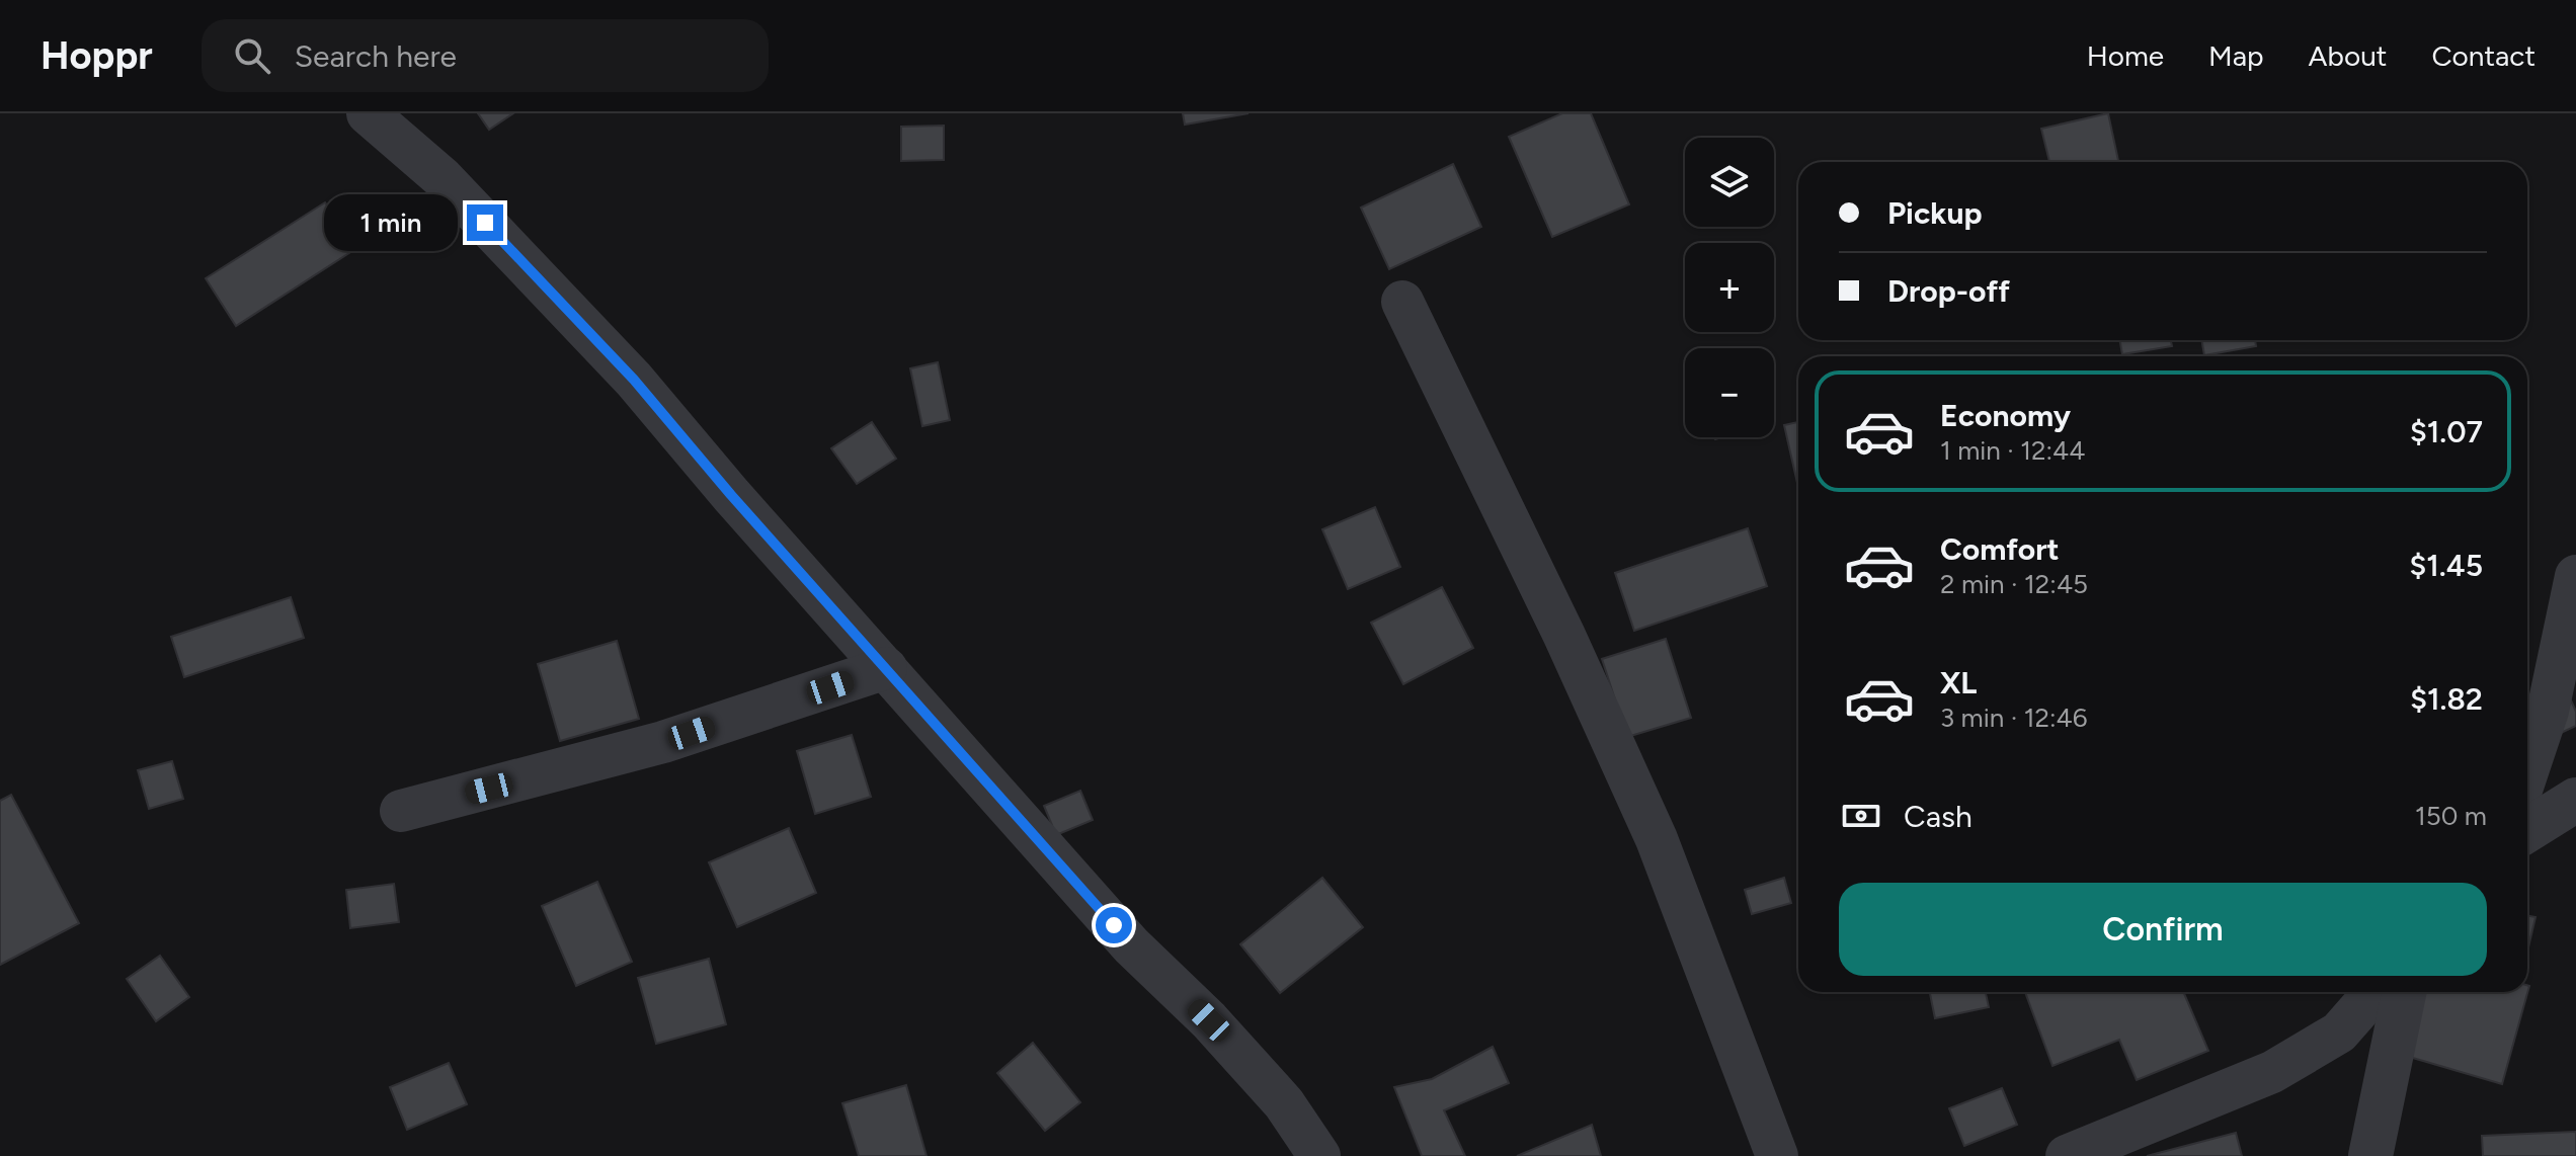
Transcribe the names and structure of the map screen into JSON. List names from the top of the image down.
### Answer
{
  "page": {
    "header": "Hoppr",
    "search": "Search here",
    "nav": [
      "Home",
      "Map",
      "About",
      "Contact"
    ],
    "map_buttons": ["+", "−"],
    "banner": ["Pickup", "Drop-off"],
    "bubble": "1 min",
    "list": [
      {
        "name": "Economy",
        "note": "1 min · 12:44",
        "value": "$1.07"
      },
      {
        "name": "Comfort",
        "note": "2 min · 12:45",
        "value": "$1.45"
      },
      {
        "name": "XL",
        "note": "3 min · 12:46",
        "value": "$1.82"
      }
    ],
    "pay": ["Cash", "150 m"],
    "buttons": "Confirm"
  }
}
